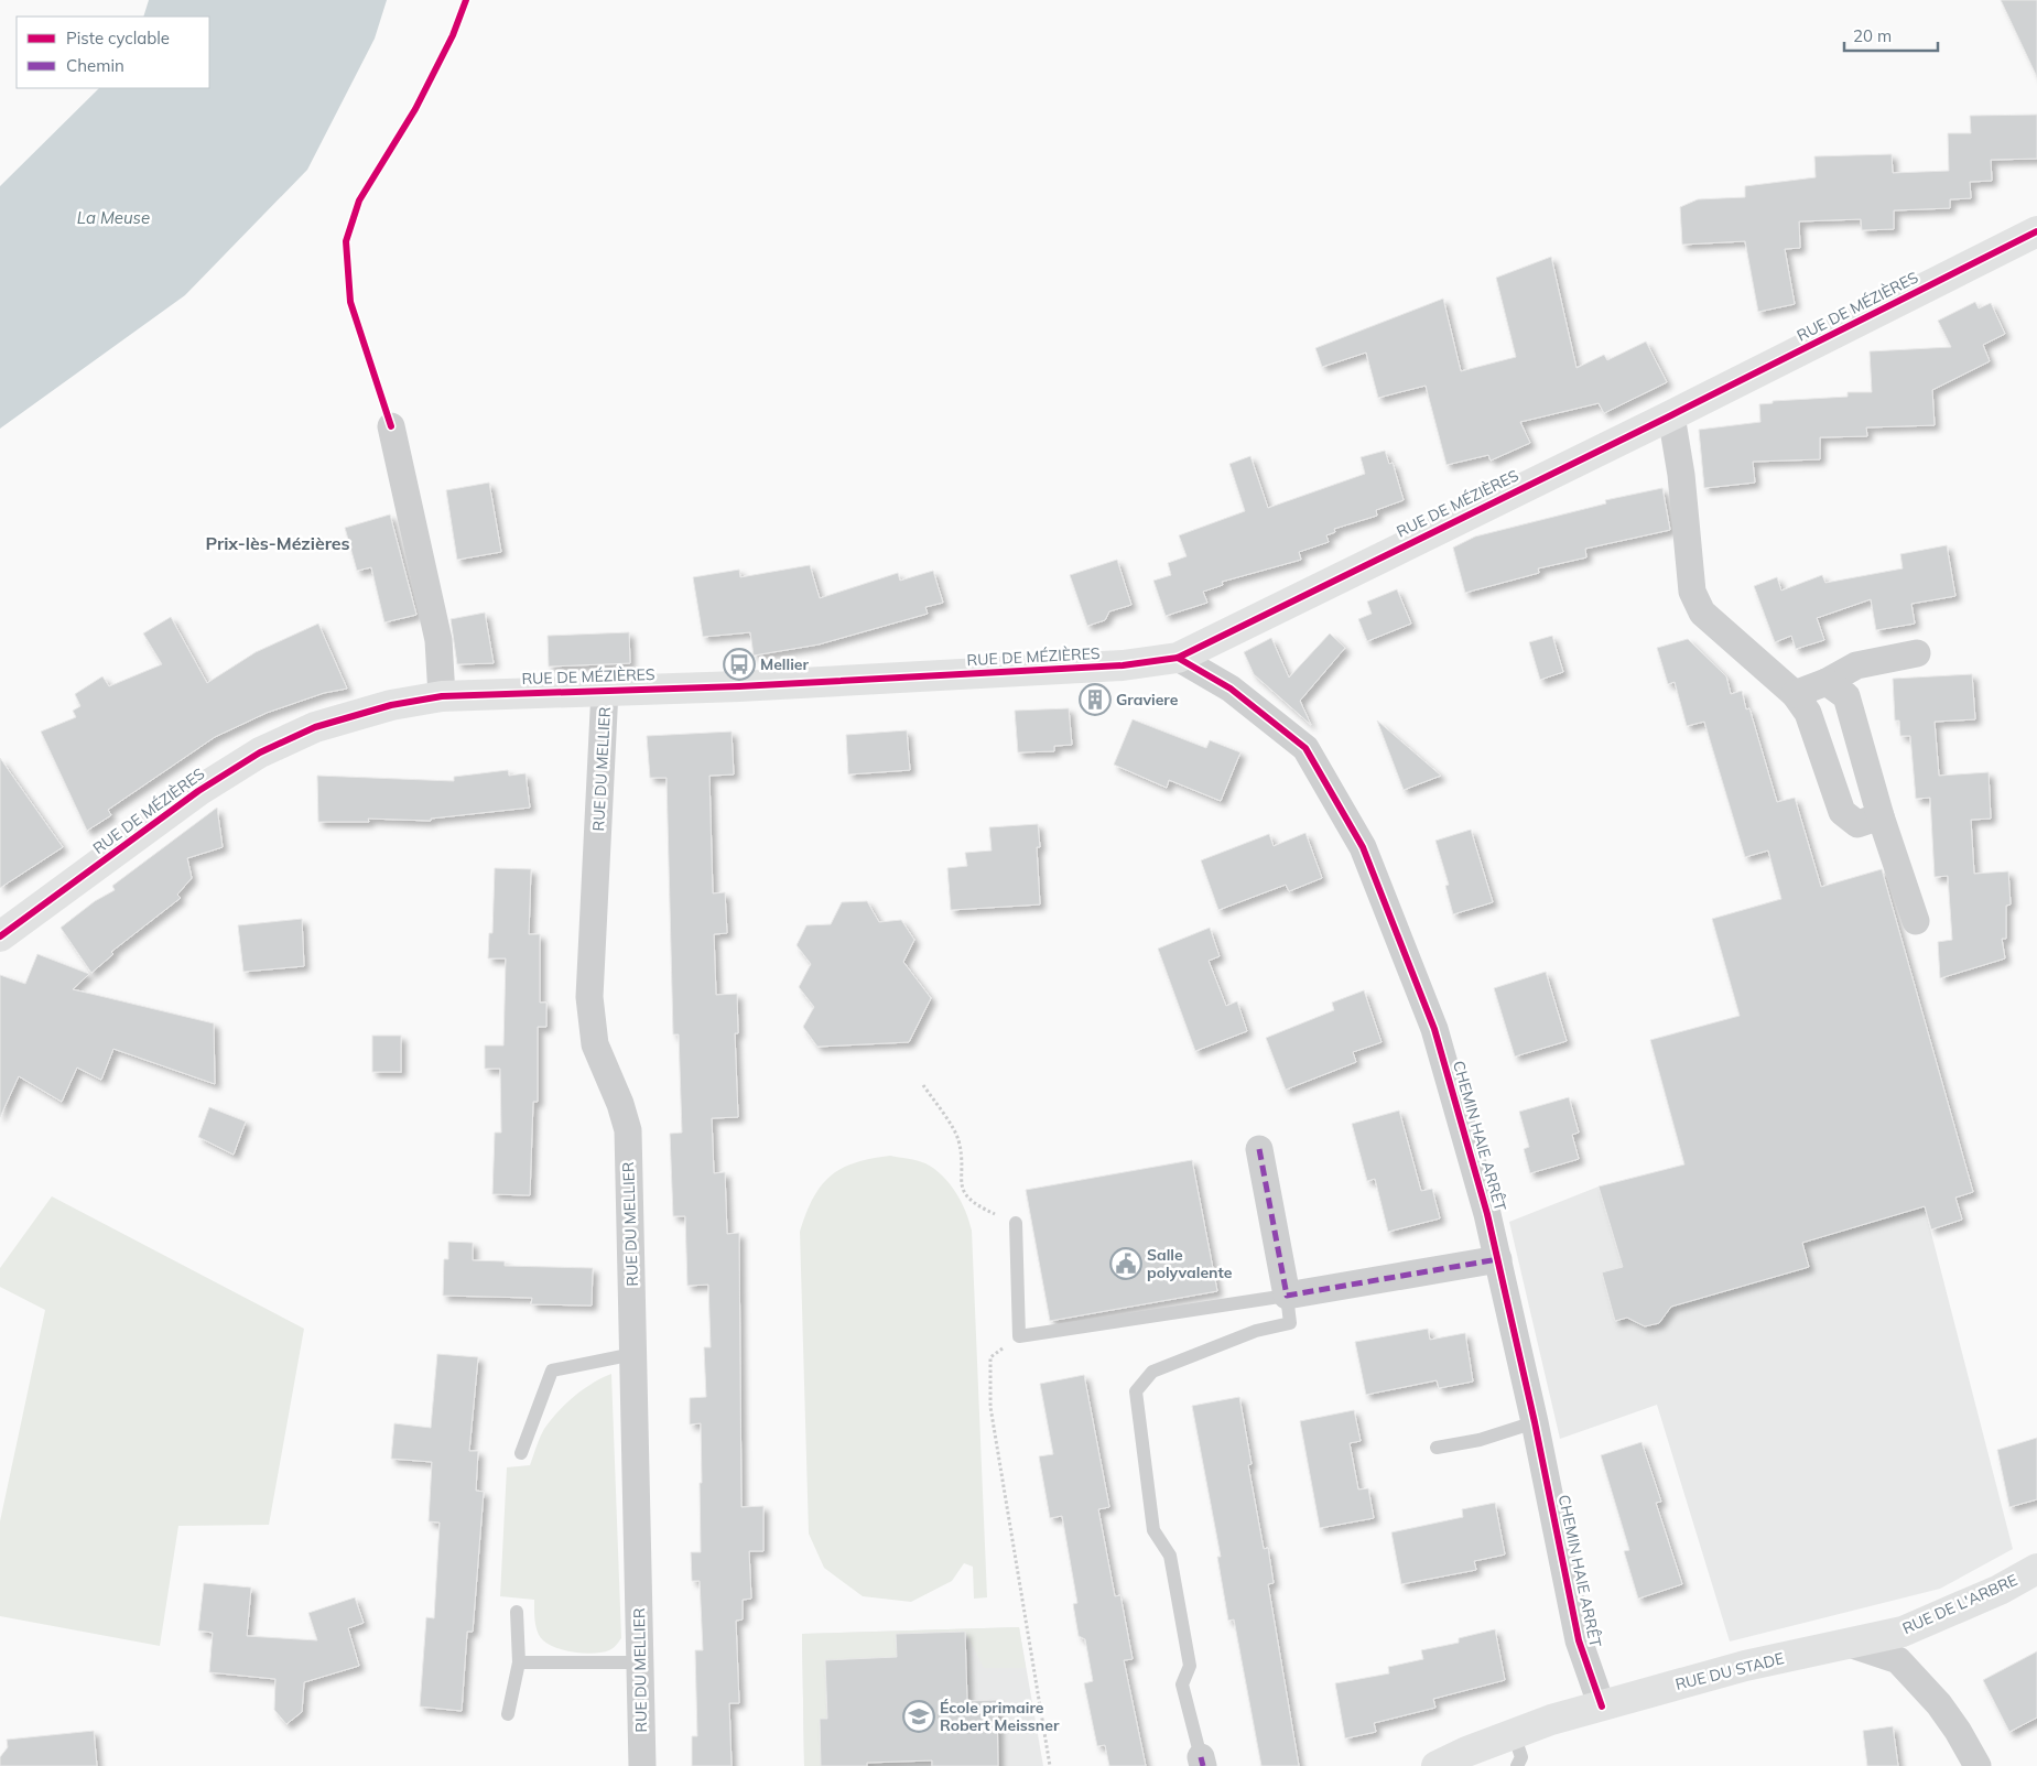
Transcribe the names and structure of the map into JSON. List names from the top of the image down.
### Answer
{
  "streets": {
    "street": [
      "RUE DE MÉZIÈRES",
      "RUE DU MELLIER",
      "CHEMIN HAIE ARRÊT",
      "RUE DE L'ARBRE",
      "RUE DU STADE"
    ]
  },
  "crossings": [
    ["RUE DE MÉZIÈRES", "RUE DU MELLIER"],
    ["RUE DE MÉZIÈRES", "CHEMIN HAIE ARRÊT"],
    ["CHEMIN HAIE ARRÊT", "RUE DU STADE"],
    ["RUE DE L'ARBRE", "RUE DU STADE"]
  ],
  "districts": ["Prix-lès-Mézières"],
  "water": ["La Meuse"],
  "places": {
    "bus stop": ["Mellier"],
    "building": ["Graviere"],
    "public building": ["Salle polyvalente"],
    "school or university": ["École primaire Robert Meissner"]
  },
  "legend": ["Piste cyclable", "Chemin"],
  "scale_bar": "20 m"
}
